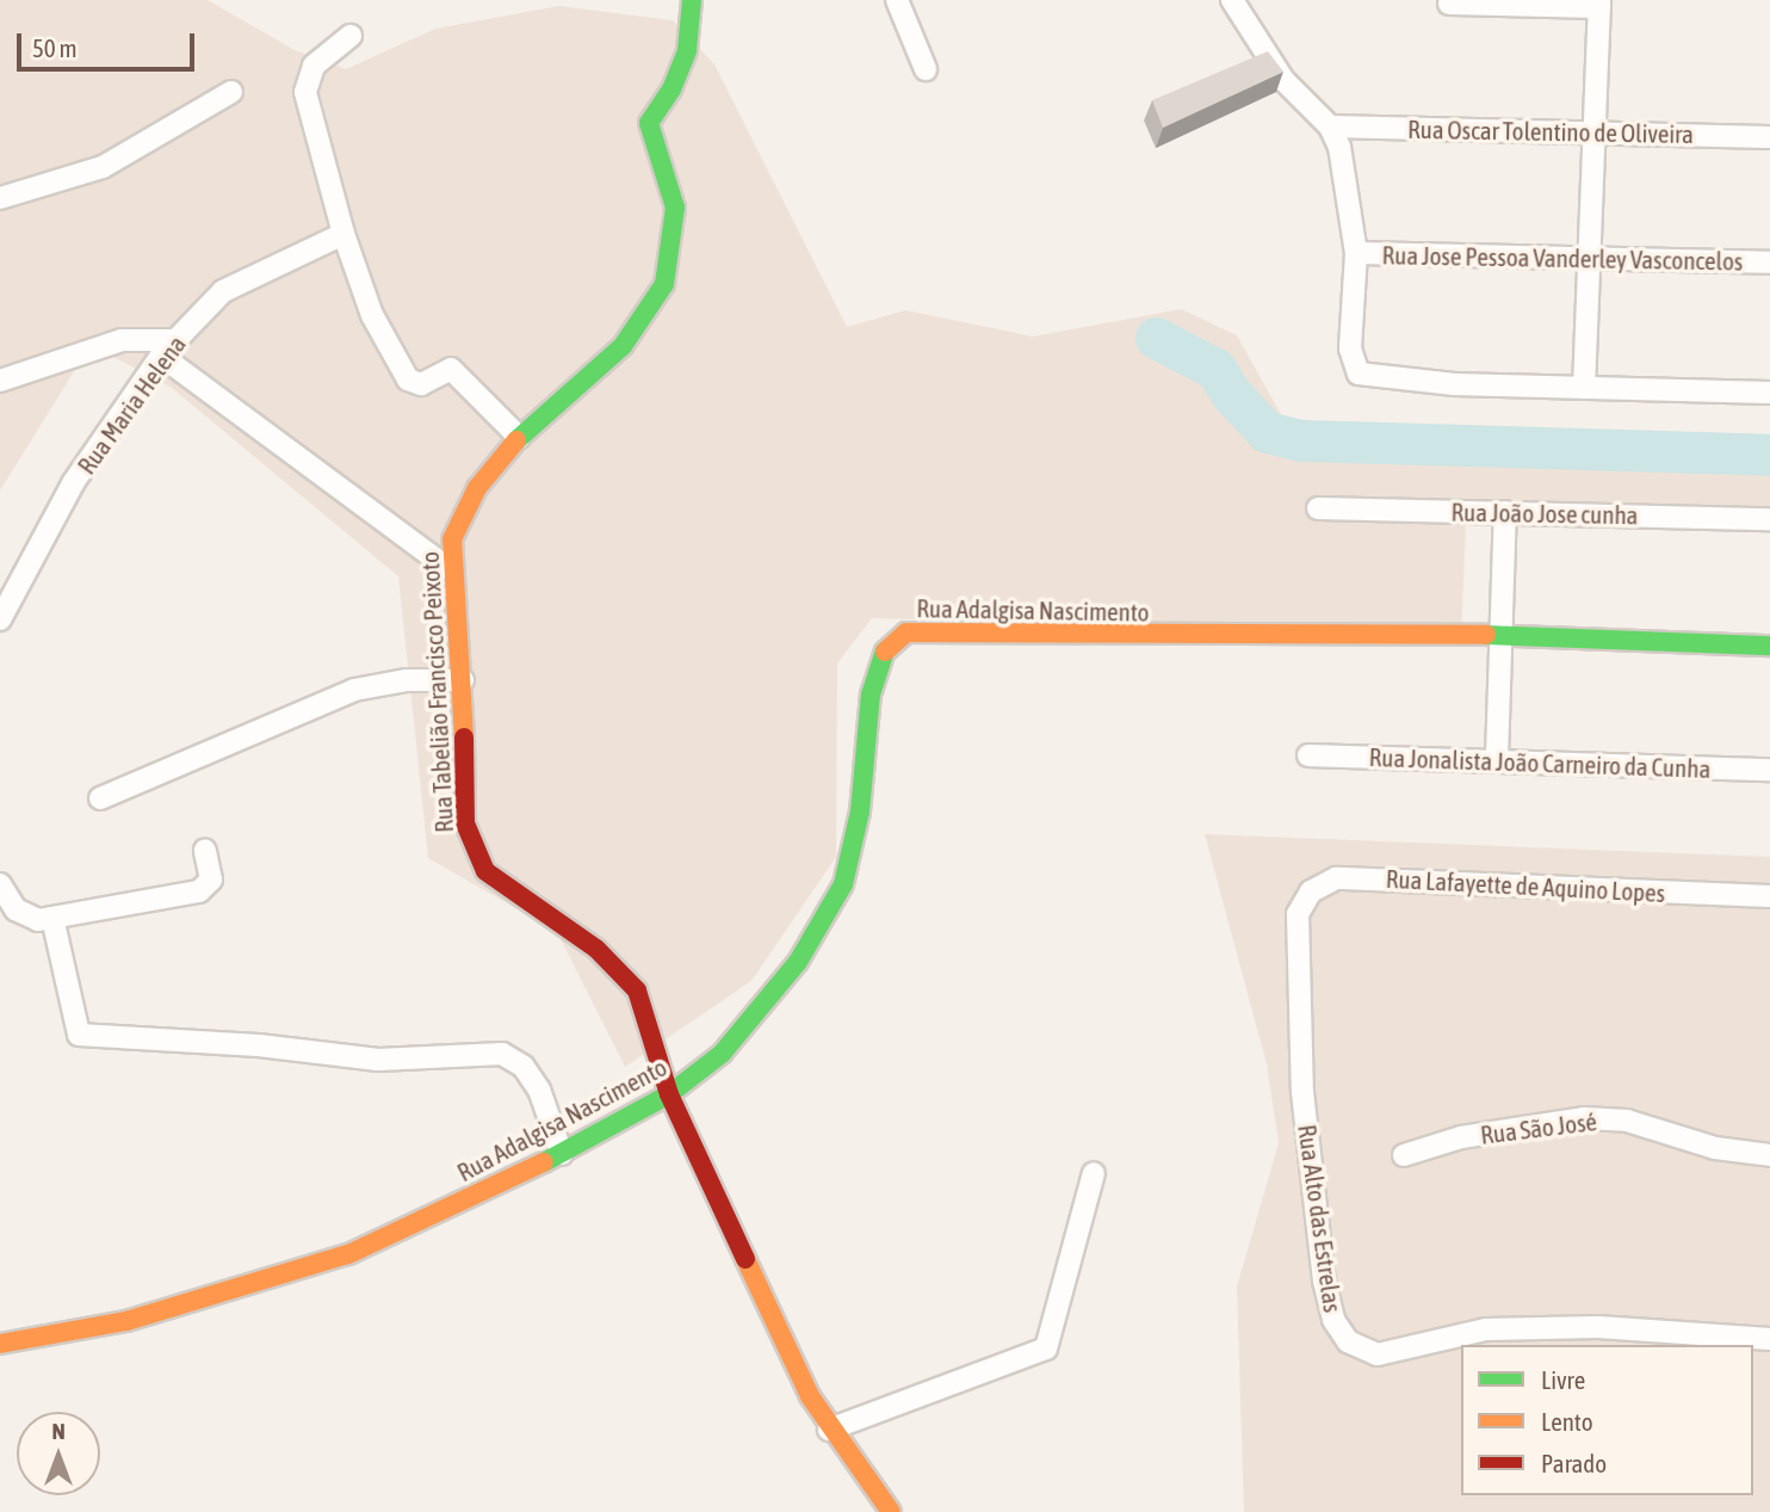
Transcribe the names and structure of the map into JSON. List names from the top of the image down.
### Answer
{
  "streets": {
    "street": [
      "Rua Oscar Tolentino de Oliveira",
      "Rua Jose Pessoa Vanderley Vasconcelos",
      "Rua Maria Helena",
      "Rua João Jose cunha",
      "Rua Adalgisa Nascimento",
      "Rua Tabelião Francisco Peixoto",
      "Rua Jonalista João Carneiro da Cunha",
      "Rua Lafayette de Aquino Lopes",
      "Rua São José",
      "Rua Alto das Estrelas"
    ]
  },
  "crossings": [
    ["Rua Adalgisa Nascimento", "Rua Tabelião Francisco Peixoto"],
    ["Rua Lafayette de Aquino Lopes", "Rua Alto das Estrelas"]
  ],
  "legend": ["Livre", "Lento", "Parado"],
  "scale_bar": "50 m",
  "north": "top"
}
